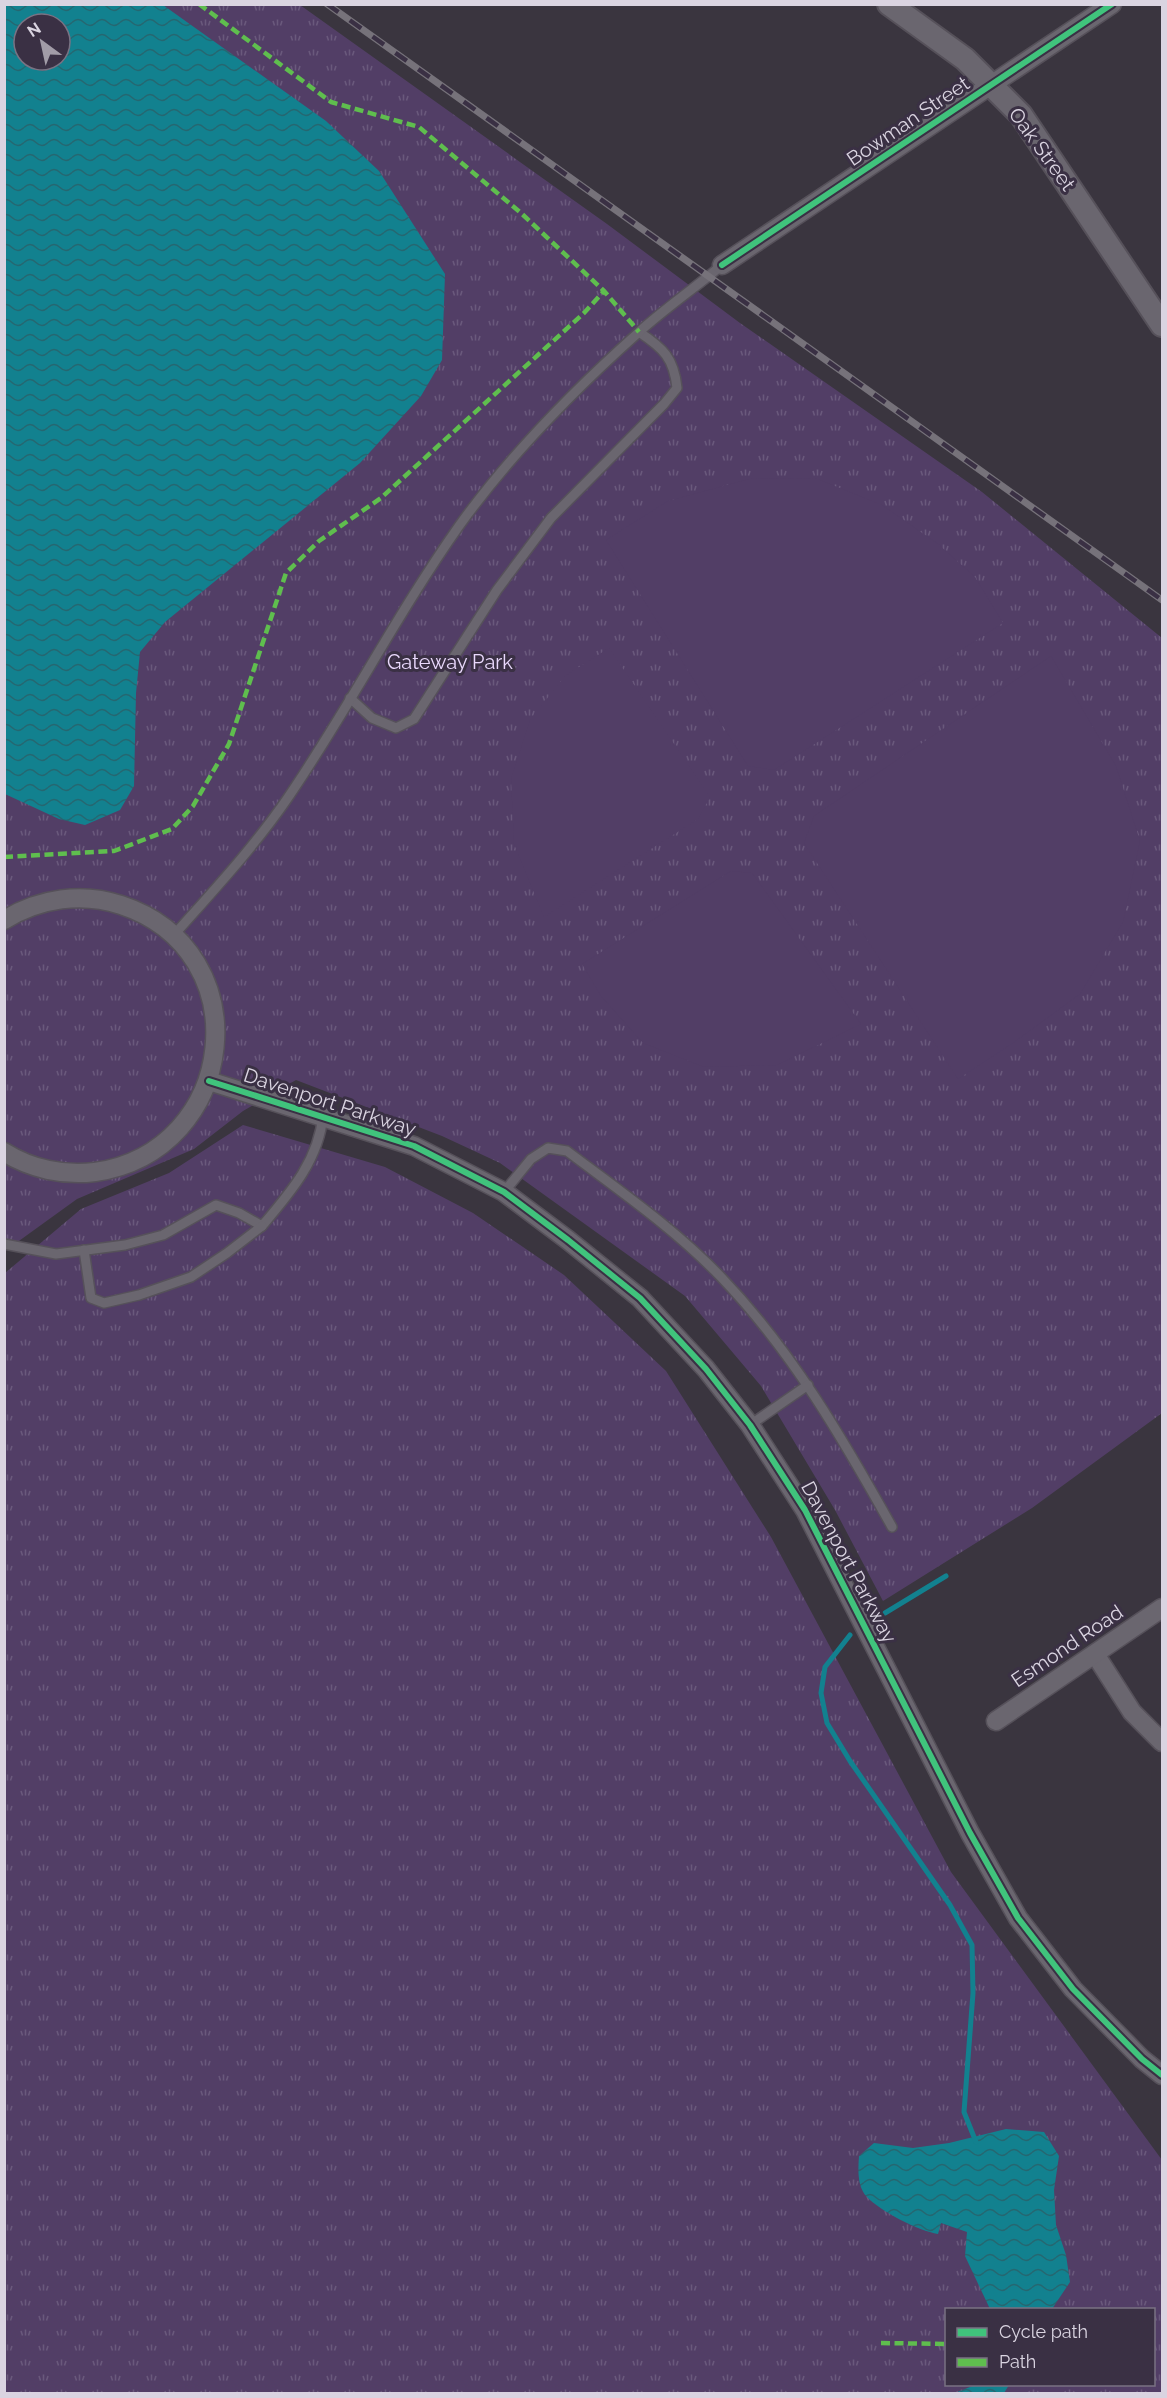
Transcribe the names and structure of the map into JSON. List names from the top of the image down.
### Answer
{
  "streets": {
    "street": [
      "Bowman Street",
      "Oak Street",
      "Davenport Parkway",
      "Esmond Road"
    ]
  },
  "crossings": [
    ["Bowman Street", "Oak Street"]
  ],
  "parks": ["Gateway Park"],
  "legend": ["Cycle path", "Path"],
  "north": "top left"
}
